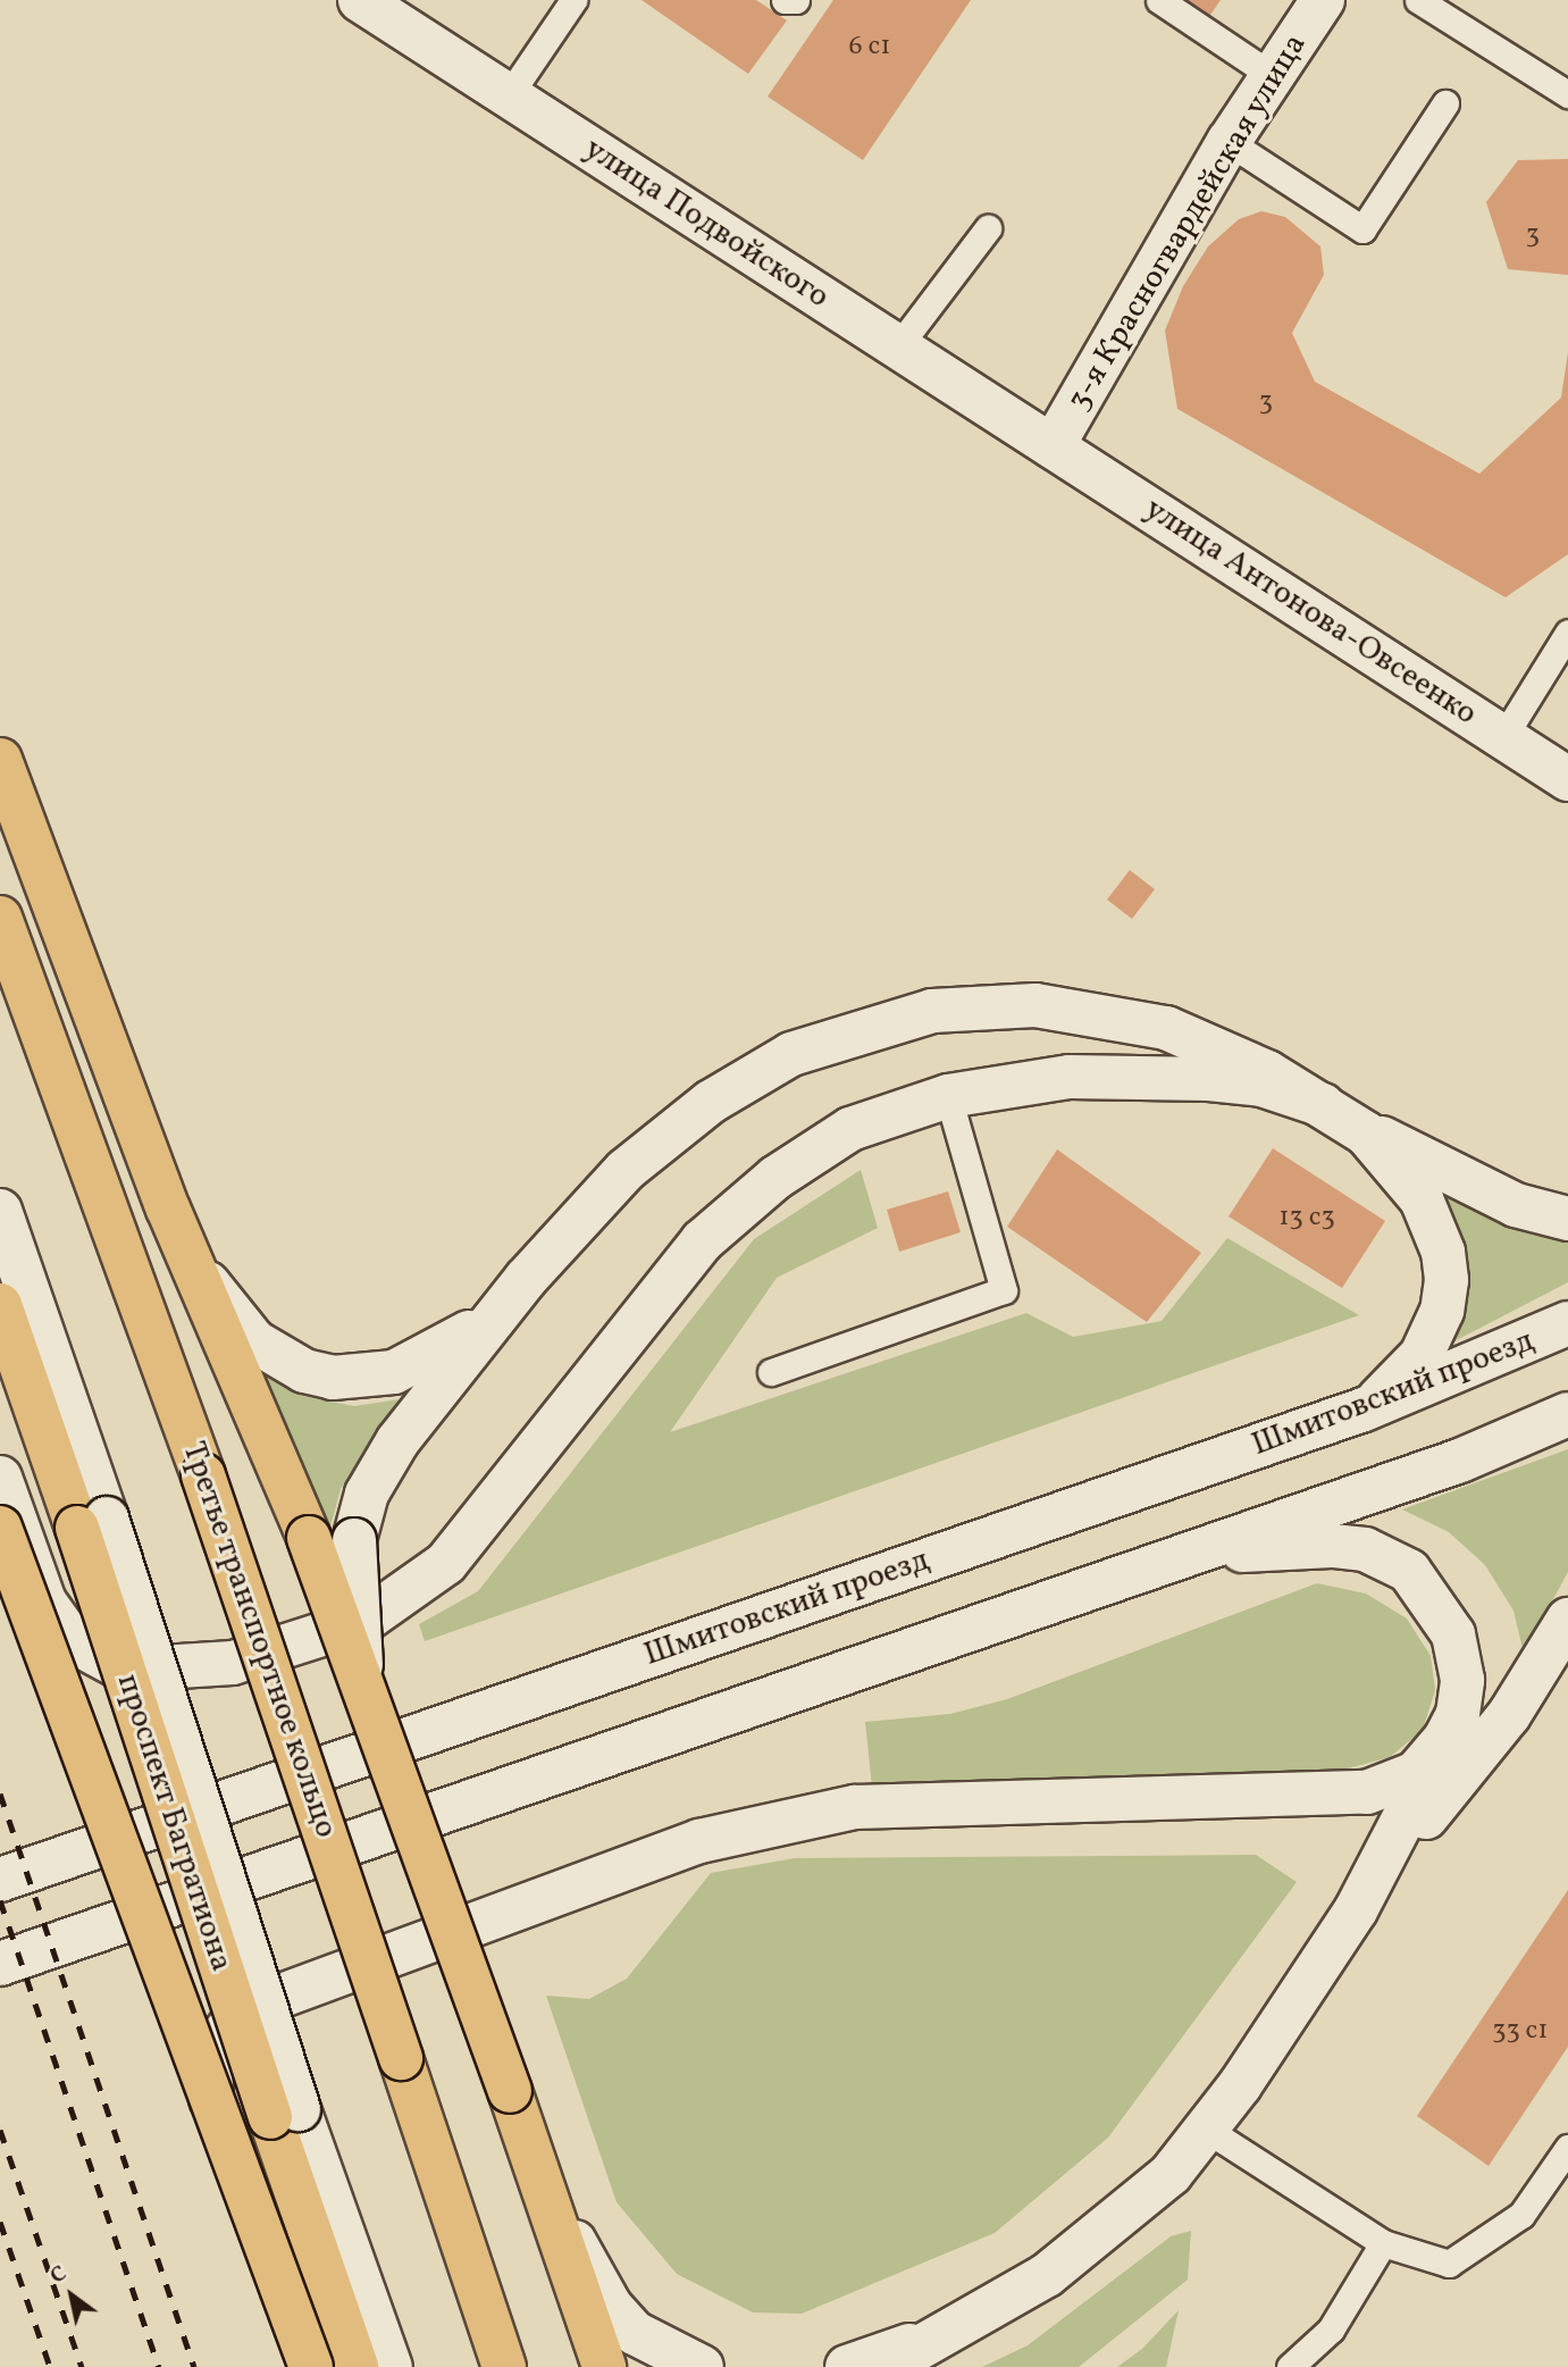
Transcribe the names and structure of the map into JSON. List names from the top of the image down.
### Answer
{
  "streets": {
    "main road": [
      "3-я Красногвардейская улица",
      "улица Подвойского",
      "улица Антонова-Овсеенко",
      "Шмитовский проезд",
      "Третье транспортное кольцо",
      "проспект Багратиона"
    ]
  },
  "crossings": [
    ["3-я Красногвардейская улица", "улица Подвойского"],
    ["3-я Красногвардейская улица", "улица Антонова-Овсеенко"],
    ["улица Подвойского", "улица Антонова-Овсеенко"]
  ],
  "house_numbers": [
    "6 с1",
    "3",
    "3",
    "13 с3",
    "33 с1"
  ],
  "north": "top left"
}
